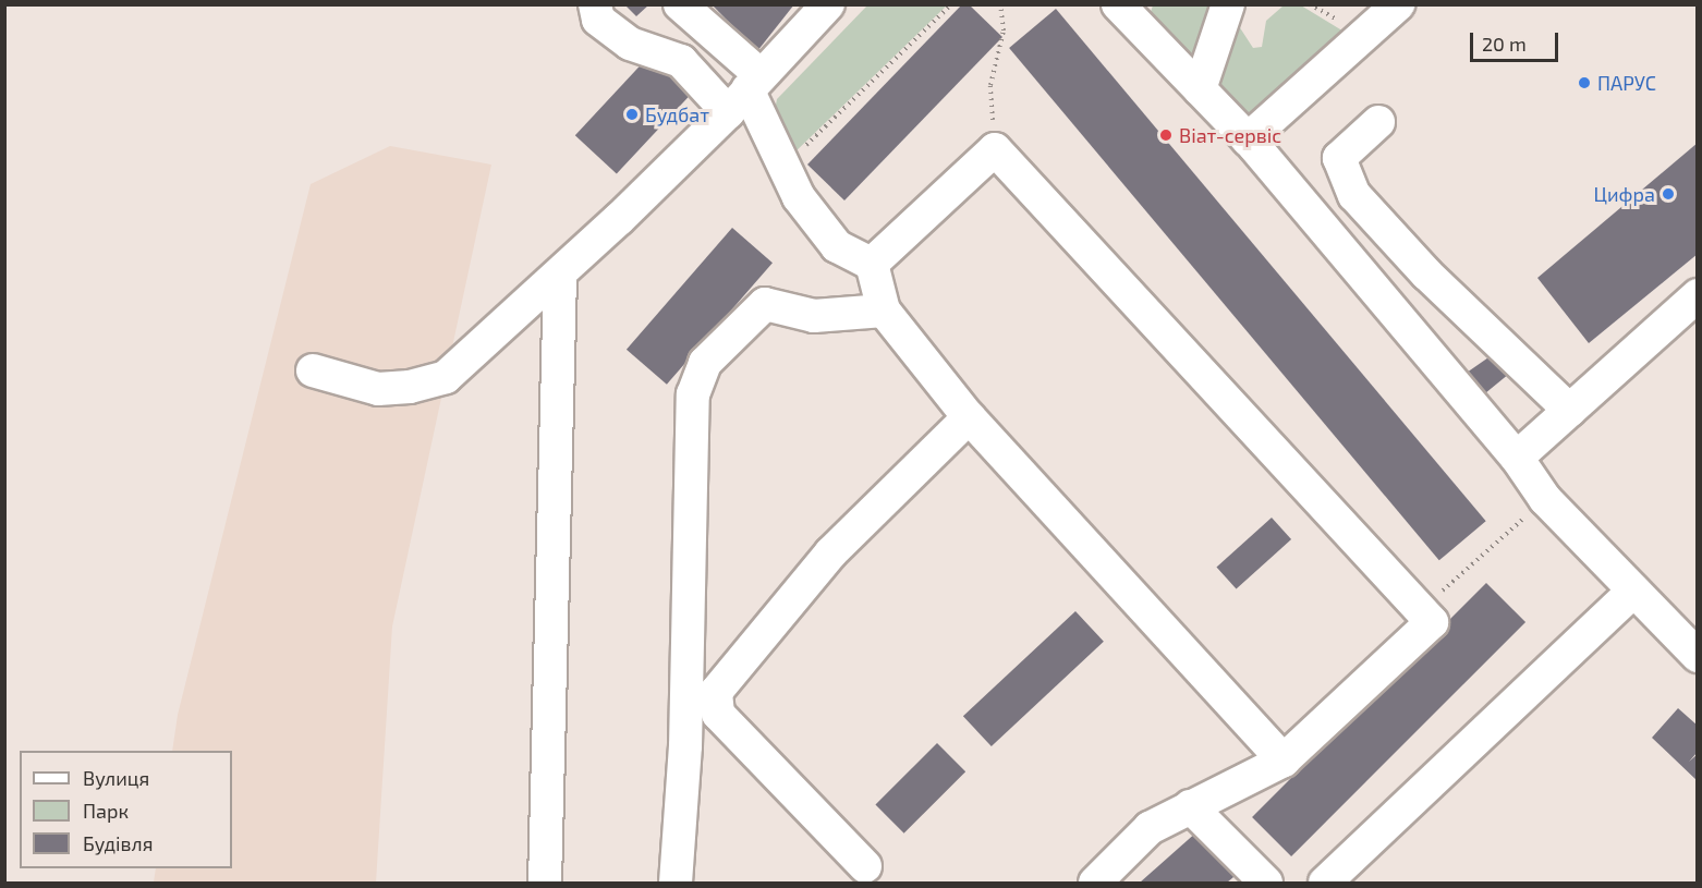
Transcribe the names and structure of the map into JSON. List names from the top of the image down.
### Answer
{
  "places": [
    "ПАРУС",
    "Будбат",
    "Віат-сервіс",
    "Цифра"
  ],
  "legend": ["Вулиця", "Парк", "Будівля"],
  "scale_bar": "20 m"
}
